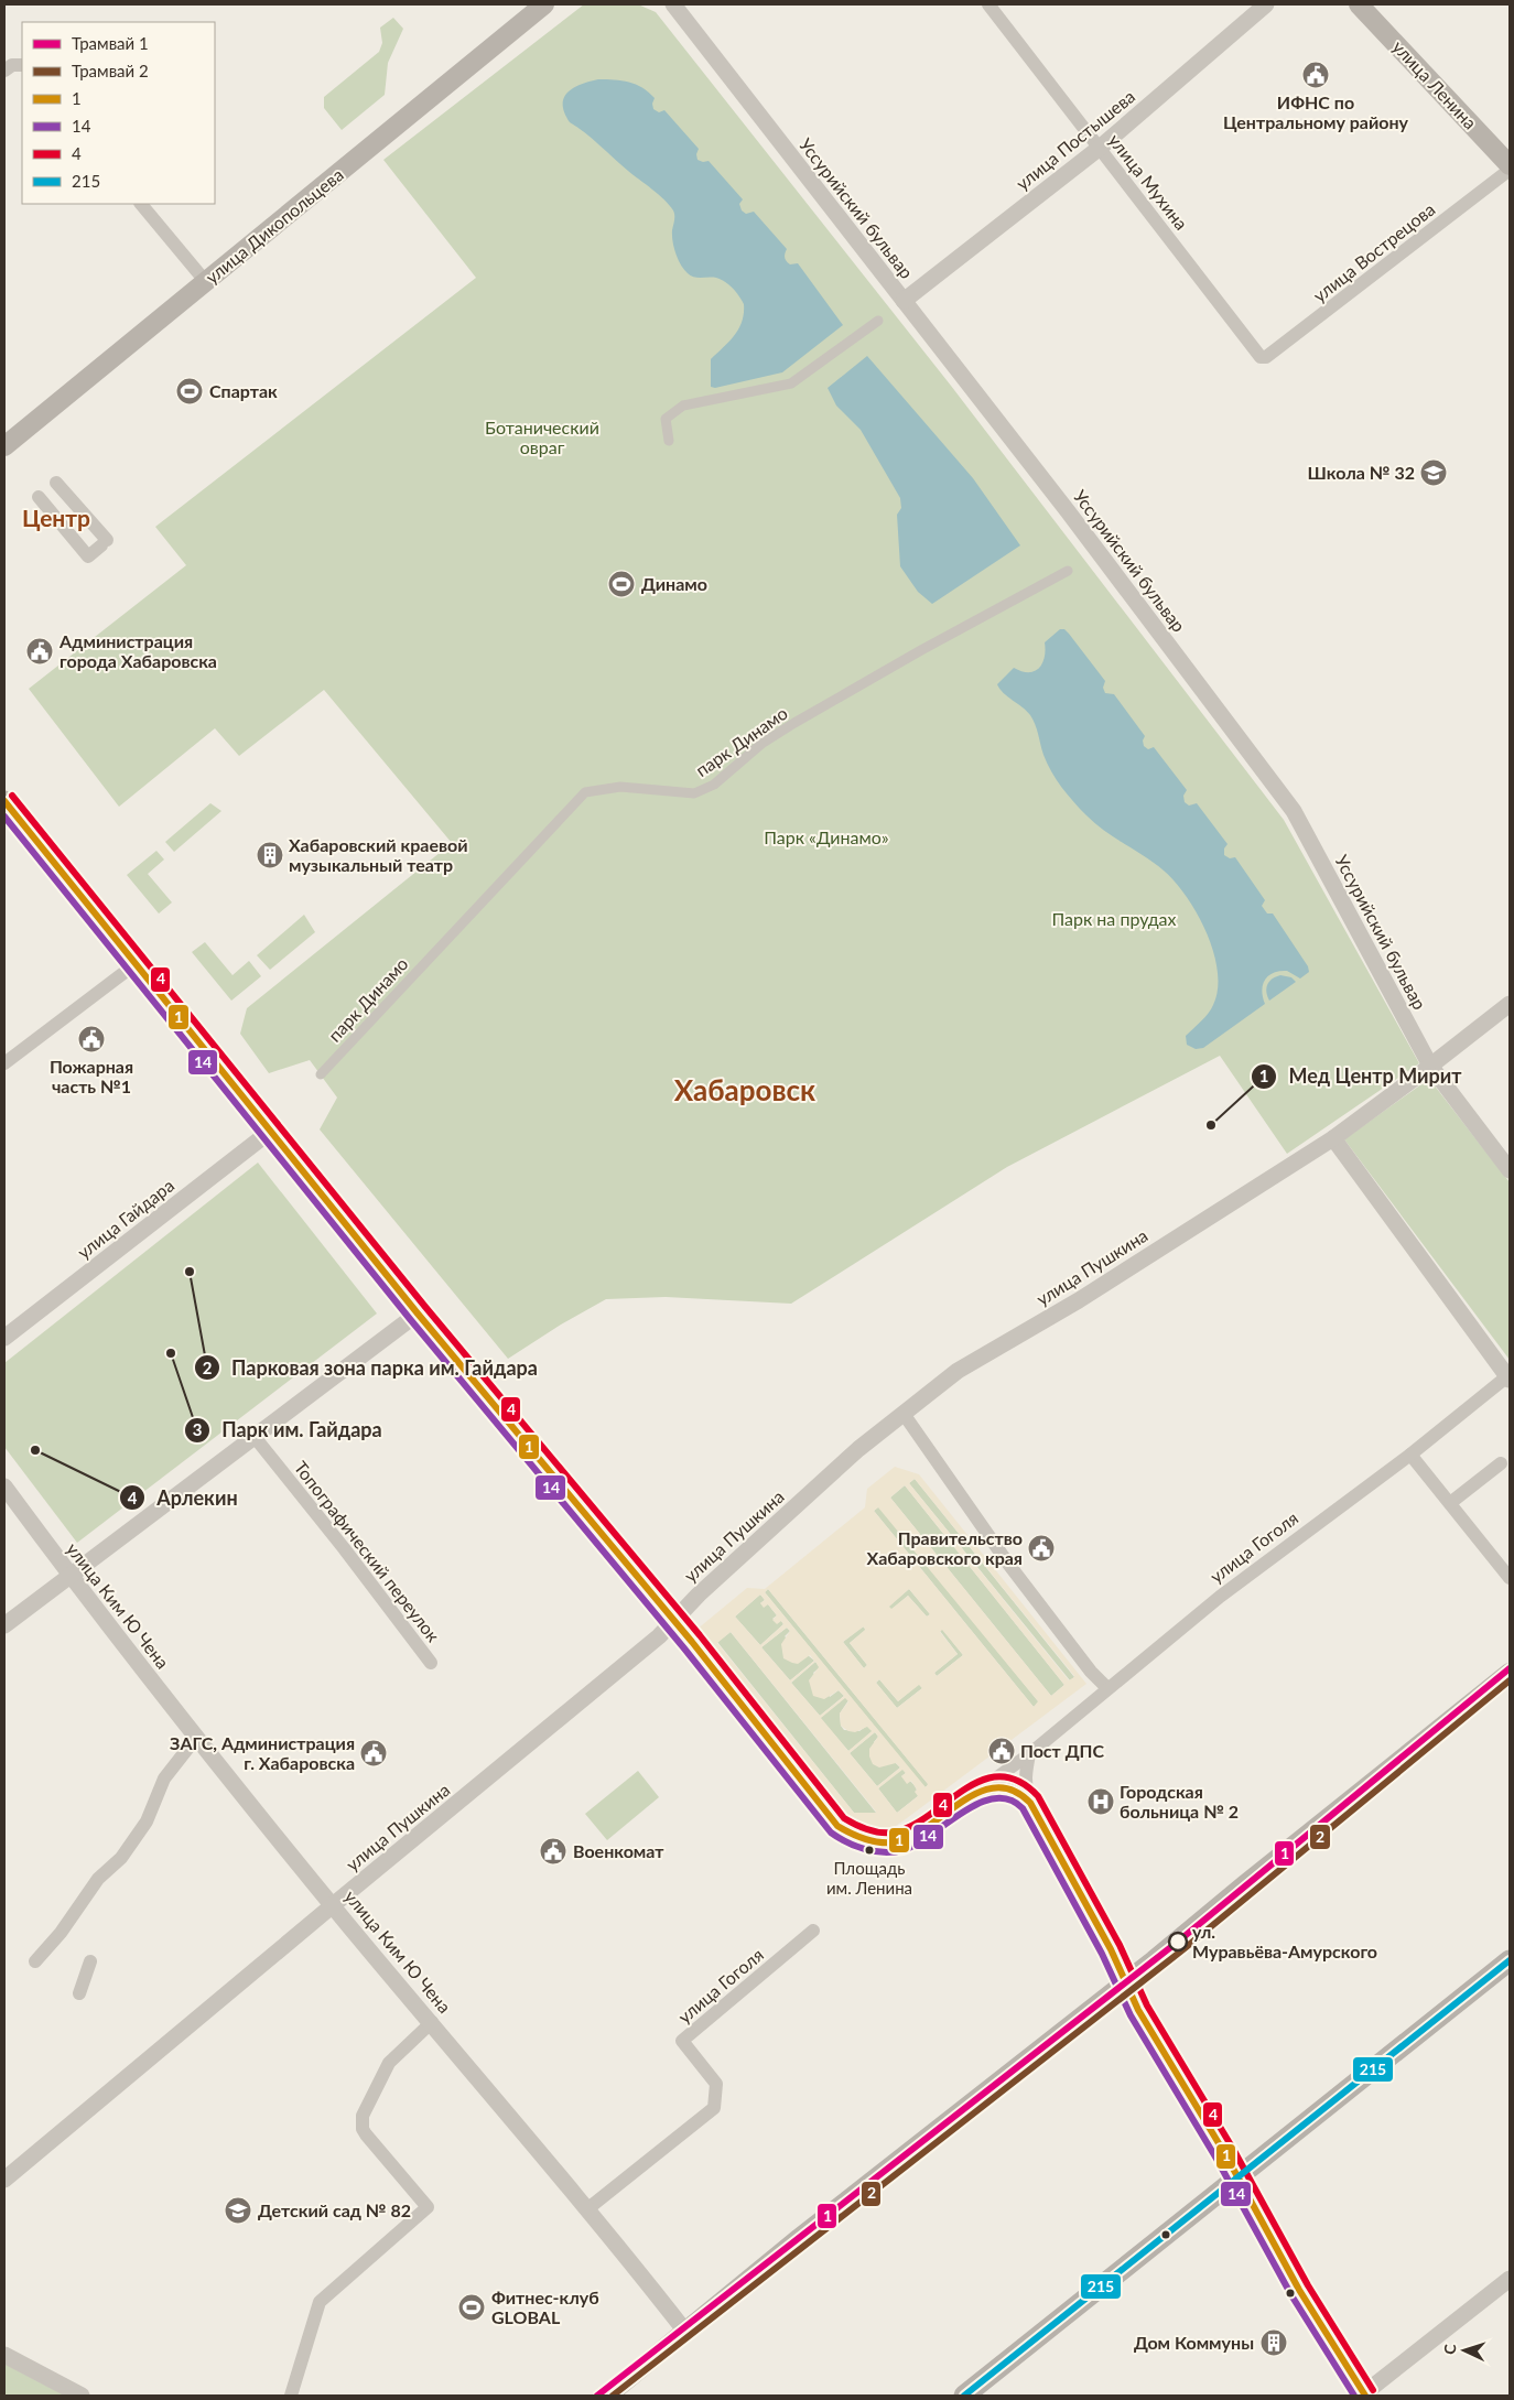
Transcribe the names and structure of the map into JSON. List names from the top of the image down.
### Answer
{
  "streets": {
    "main road": ["улица Ленина", "улица Дикопольцева"],
    "street": [
      "улица Постышева",
      "улица Мухина",
      "Уссурийский бульвар",
      "улица Вострецова",
      "парк Динамо",
      "улица Гайдара",
      "улица Пушкина",
      "улица Гоголя",
      "Топографический переулок",
      "улица Ким Ю Чена"
    ]
  },
  "crossings": [
    ["улица Постышева", "улица Мухина"],
    ["улица Постышева", "Уссурийский бульвар"],
    ["улица Мухина", "улица Вострецова"],
    ["Уссурийский бульвар", "улица Пушкина"],
    ["улица Пушкина", "улица Ким Ю Чена"],
    ["улица Гоголя", "улица Ким Ю Чена"]
  ],
  "districts": ["Центр", "Хабаровск"],
  "parks": ["Ботанический овраг", "Парк «Динамо»", "Парк на прудах"],
  "places": {
    "public building": [
      "ИФНС по Центральному району",
      "Администрация города Хабаровска",
      "Пожарная часть №1",
      "Правительство Хабаровского края",
      "Пост ДПС",
      "ЗАГС, Администрация г. Хабаровска",
      "Военкомат"
    ],
    "sports": ["Спартак", "Динамо", "Фитнес-клуб GLOBAL"],
    "school or university": ["Школа № 32", "Детский сад № 82"],
    "building": ["Хабаровский краевой музыкальный театр", "Дом Коммуны"],
    "other": [
      "Мед Центр Мирит",
      "Парковая зона парка им. Гайдара",
      "Парк им. Гайдара",
      "Арлекин",
      "Площадь им. Ленина",
      "ул. Муравьёва-Амурского"
    ],
    "hospital": ["Городская больница № 2"]
  },
  "lines": [
    "transit line 4",
    "transit line 1",
    "transit line 14",
    "tram line 1",
    "tram line 2",
    "transit line 215"
  ],
  "legend": [
    "Трамвай 1",
    "Трамвай 2",
    "1",
    "14",
    "4",
    "215"
  ],
  "north": "left"
}
